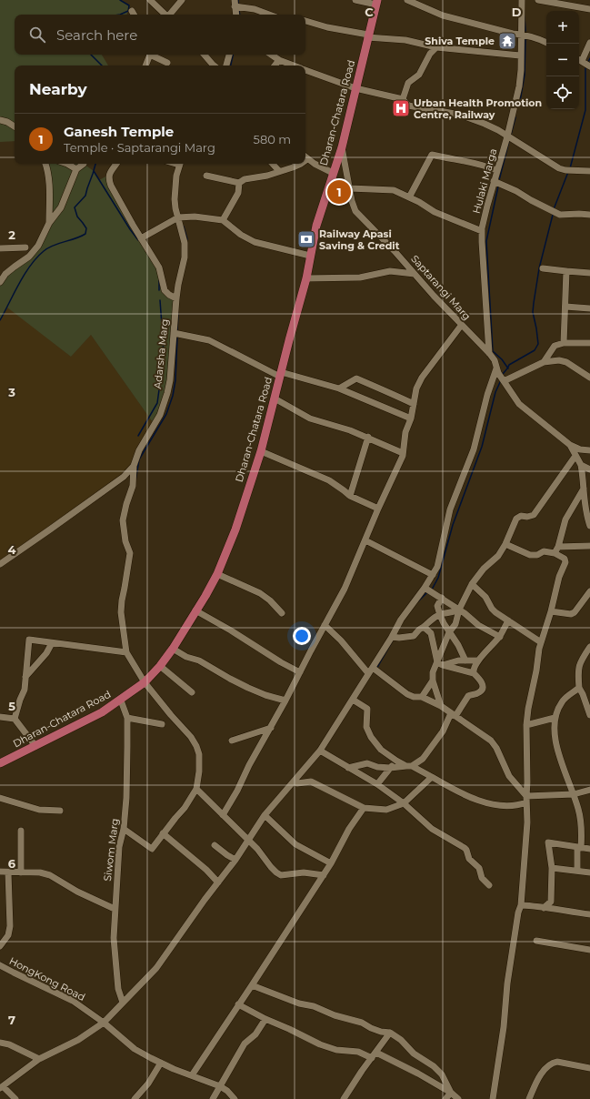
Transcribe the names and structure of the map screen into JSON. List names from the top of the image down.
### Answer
{
  "streets": {
    "main road": ["Dharan-Chatara Road"],
    "street": [
      "Hulaki Marga",
      "Saptarangi Marg",
      "Adarsha Marg",
      "Siwom Marg",
      "HongKong Road"
    ]
  },
  "crossings": [
    ["Dharan-Chatara Road", "Saptarangi Marg"],
    ["Dharan-Chatara Road", "Siwom Marg"],
    ["Hulaki Marga", "Saptarangi Marg"]
  ],
  "places": {
    "temple": ["Shiva Temple"],
    "hospital": ["Urban Health Promotion Centre, Railway"],
    "bank": ["Railway Apasi Saving & Credit"]
  },
  "page": {
    "map_buttons": ["+", "−"],
    "search": "Search here",
    "heading": "Nearby",
    "list": [
      {
        "mark": "1",
        "name": "Ganesh Temple",
        "note": "Temple · Saptarangi Marg",
        "value": "580 m"
      }
    ],
    "pins": "1"
  },
  "grid": {
    "columns": ["C", "D"],
    "rows": [
      "2",
      "3",
      "4",
      "5",
      "6",
      "7"
    ]
  }
}
